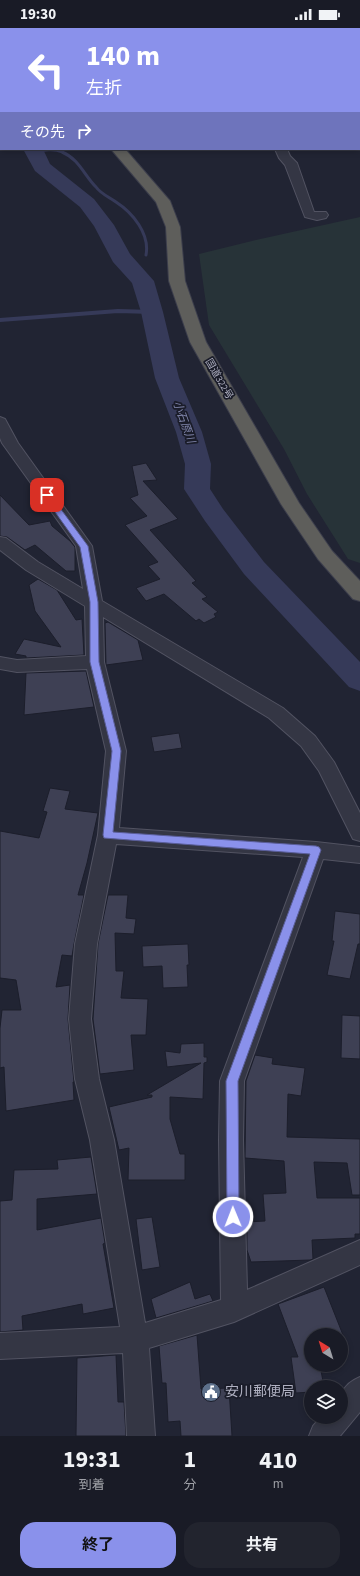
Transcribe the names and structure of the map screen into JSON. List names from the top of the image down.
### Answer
{
  "streets": {
    "highway": ["国道322号"]
  },
  "water": ["小石原川"],
  "places": {
    "public building": ["安川郵便局"]
  },
  "north": "top left",
  "page": {
    "status": "19:30",
    "turn": ["140 m", "左折"],
    "then": "その先",
    "eta": [
      "19:31",
      "到着",
      "1",
      "分",
      "410",
      "m"
    ],
    "buttons": ["終了", "共有"]
  }
}
